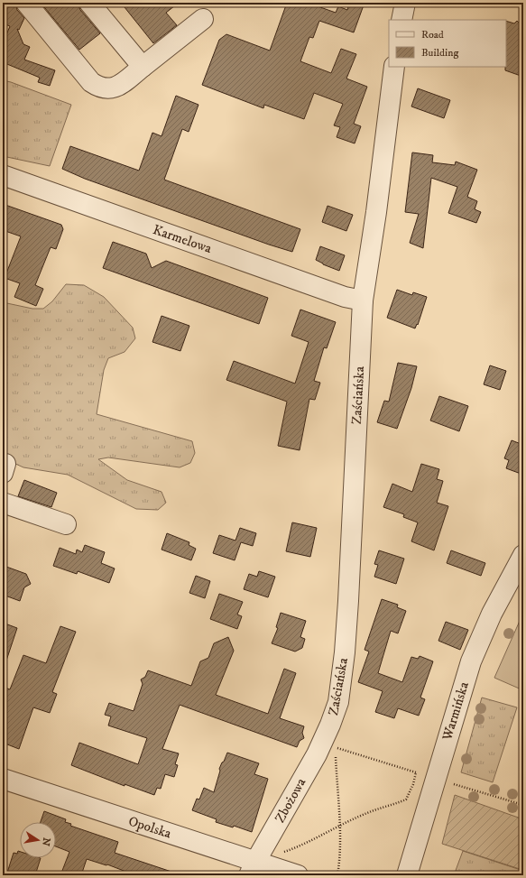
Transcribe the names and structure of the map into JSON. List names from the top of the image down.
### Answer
{
  "streets": {
    "street": [
      "Karmelowa",
      "Zaściańska",
      "Warmińska",
      "Zbożowa",
      "Opolska"
    ]
  },
  "crossings": [
    ["Karmelowa", "Zaściańska"],
    ["Zaściańska", "Zbożowa"],
    ["Zbożowa", "Opolska"]
  ],
  "legend": ["Road", "Building"],
  "north": "right"
}
